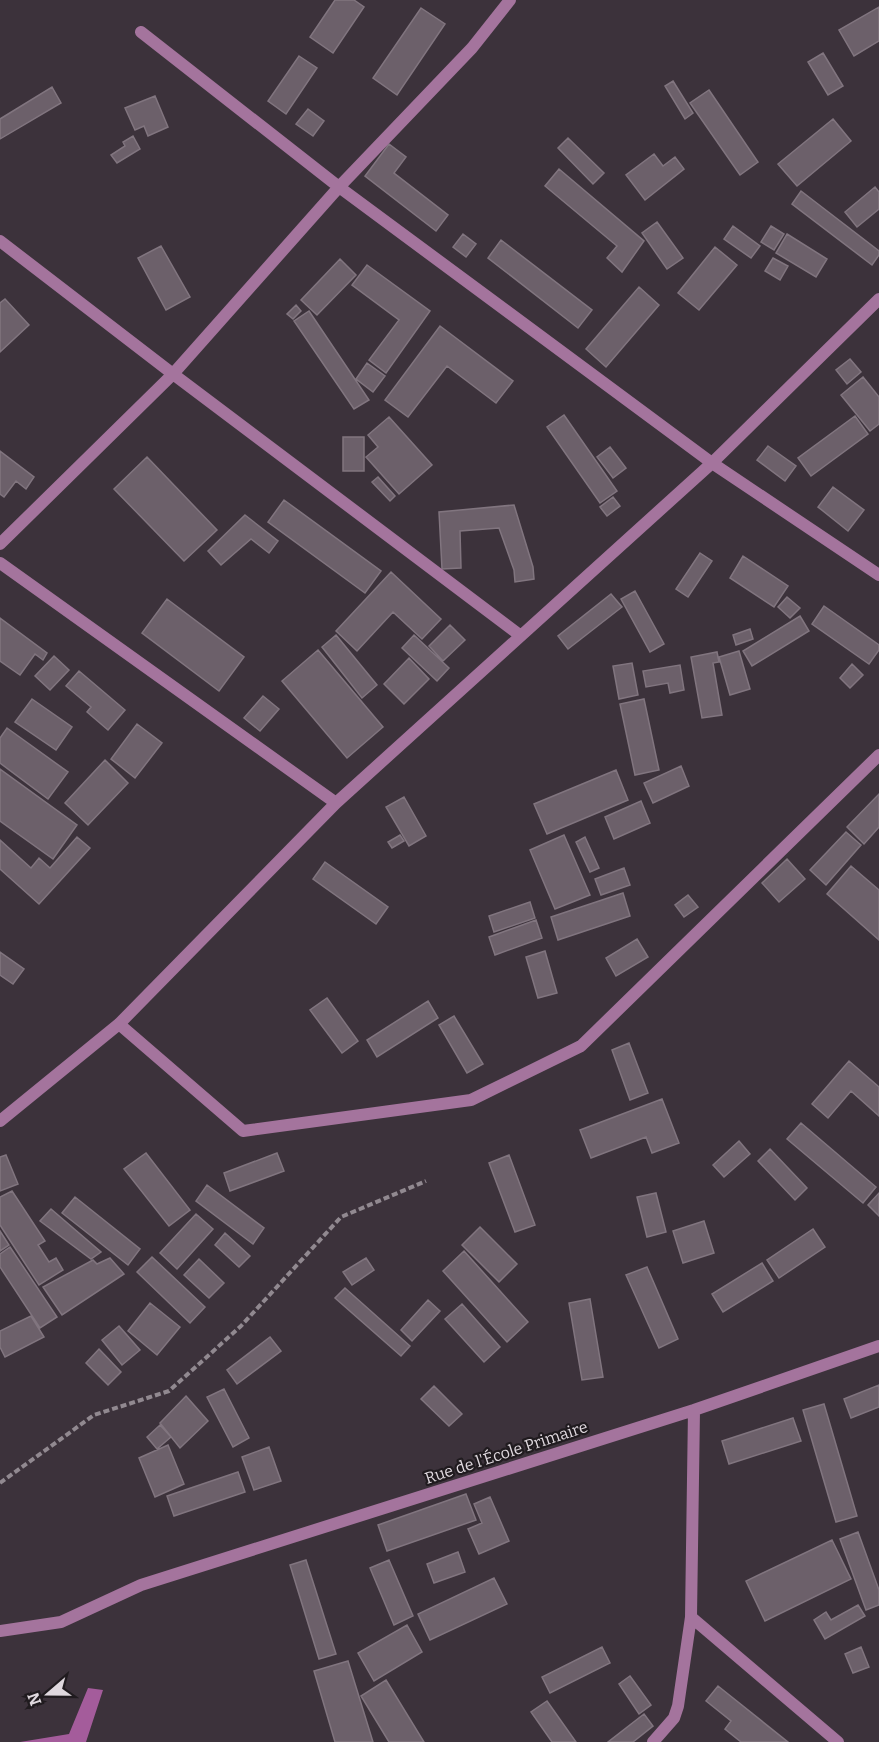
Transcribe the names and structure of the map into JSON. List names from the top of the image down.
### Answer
{
  "streets": {
    "street": ["Rue de l'École Primaire"]
  },
  "north": "left"
}
